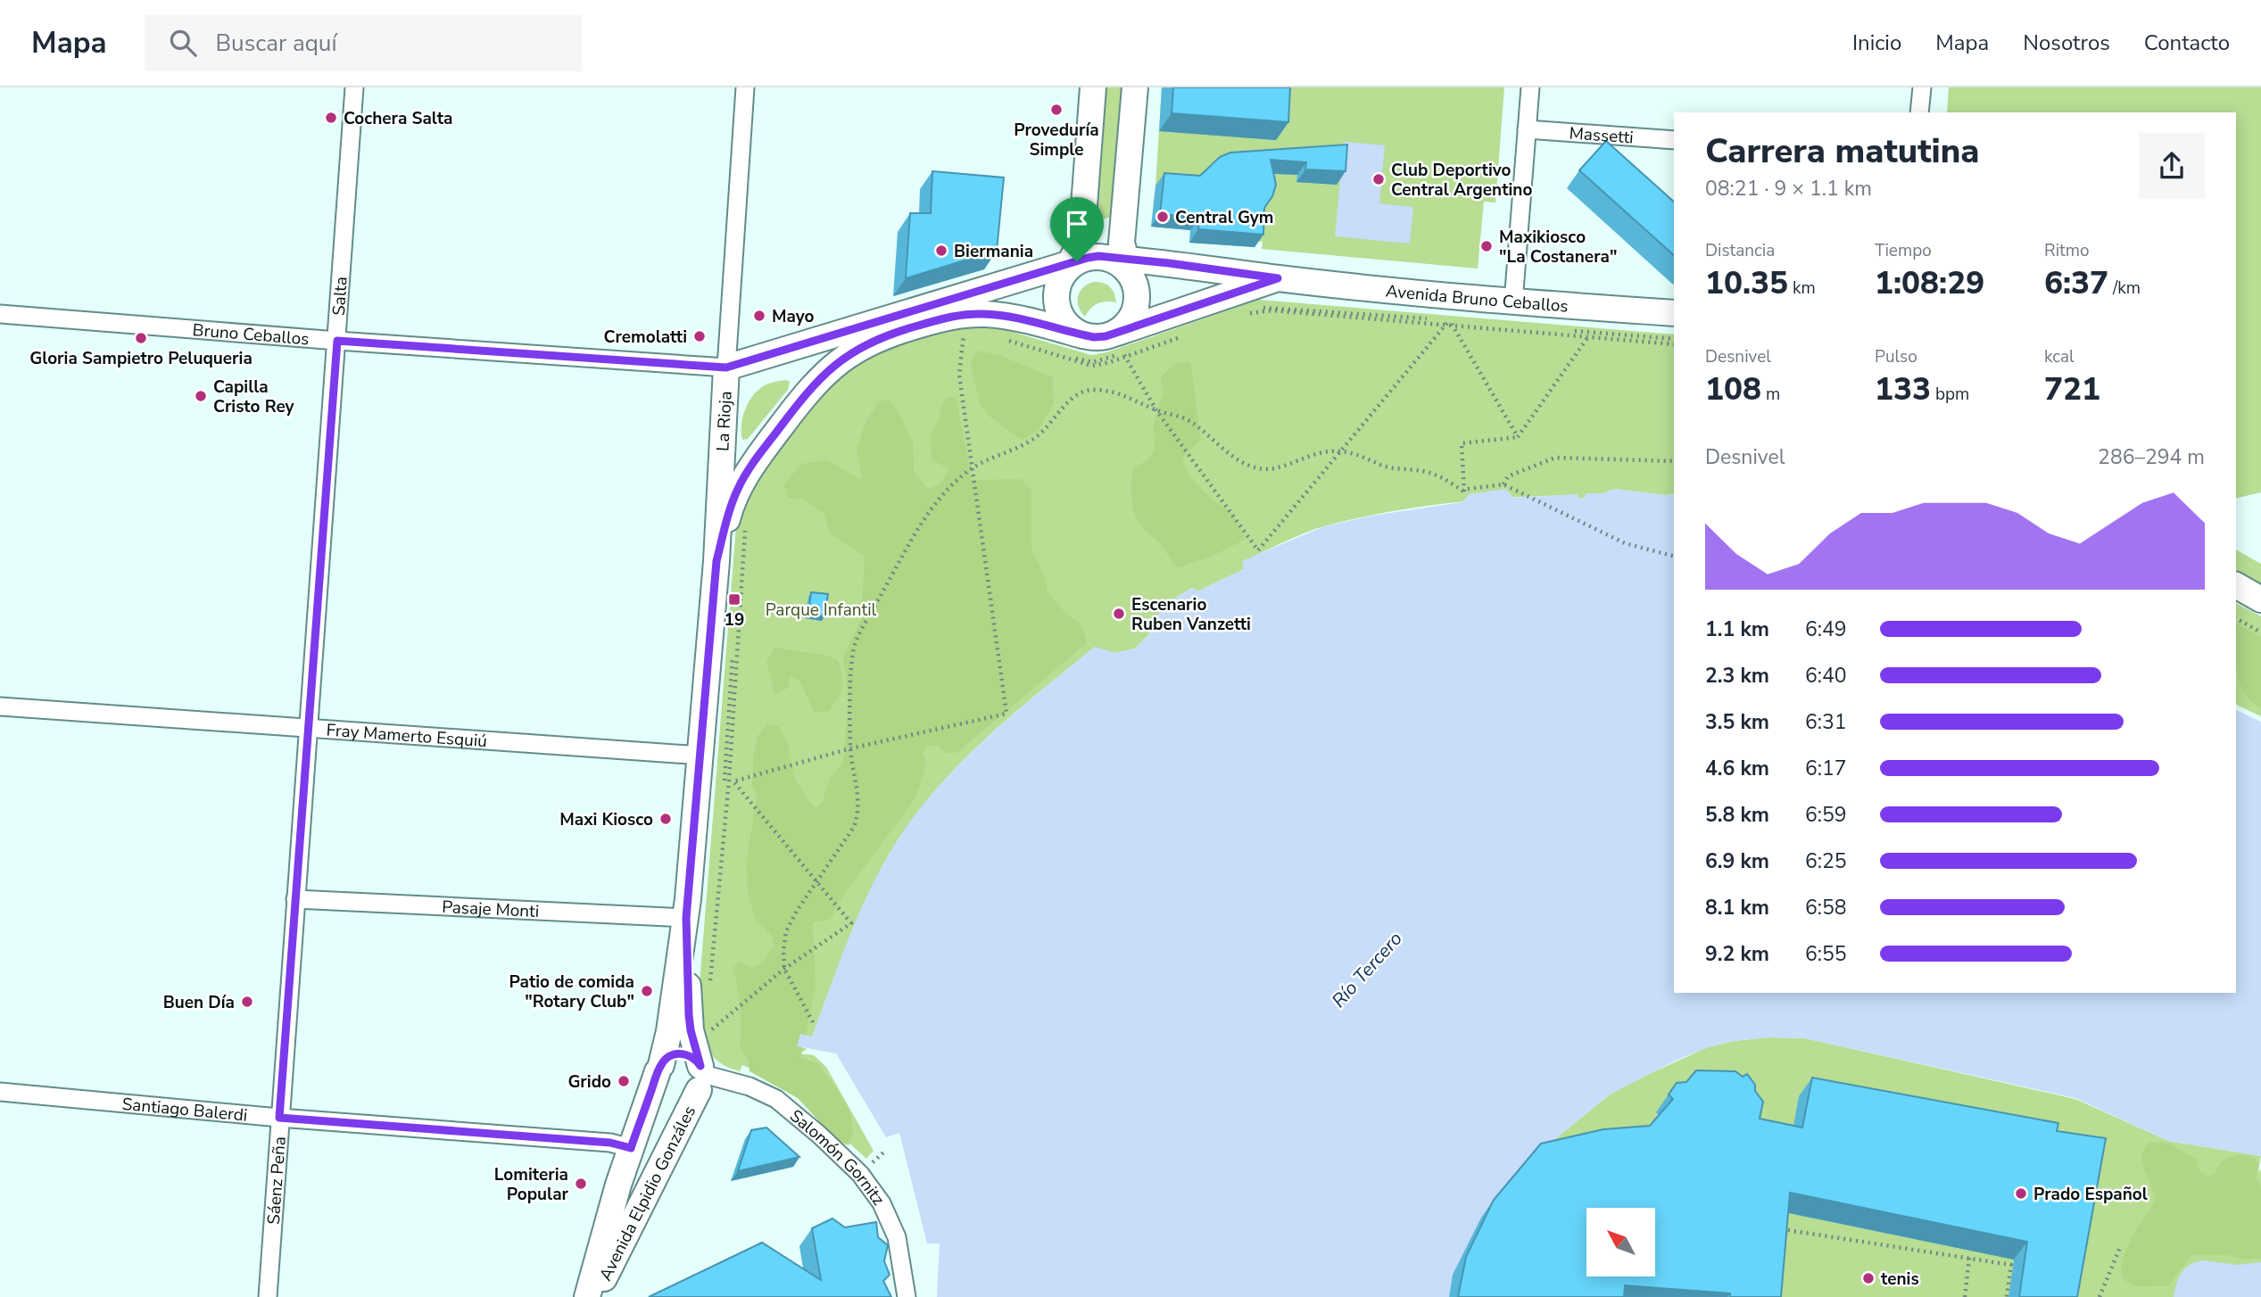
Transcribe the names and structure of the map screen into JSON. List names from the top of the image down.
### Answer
{
  "streets": {
    "main road": ["Avenida Bruno Ceballos", "La Rioja", "Avenida Elpidio Gonzáles"],
    "street": [
      "Massetti",
      "Salta",
      "Bruno Ceballos",
      "Fray Mamerto Esquiú",
      "Pasaje Monti",
      "Santiago Balerdi",
      "Salomón Gornitz",
      "Sáenz Peña"
    ]
  },
  "crossings": [
    ["Salta", "Bruno Ceballos"],
    ["Salta", "Fray Mamerto Esquiú"],
    ["Salta", "Sáenz Peña"],
    ["Bruno Ceballos", "La Rioja"],
    ["La Rioja", "Fray Mamerto Esquiú"],
    ["La Rioja", "Avenida Elpidio Gonzáles"],
    ["Fray Mamerto Esquiú", "Sáenz Peña"],
    ["Fray Mamerto Esquiú", "Avenida Elpidio Gonzáles"],
    ["Pasaje Monti", "Sáenz Peña"],
    ["Pasaje Monti", "Avenida Elpidio Gonzáles"],
    ["Santiago Balerdi", "Sáenz Peña"],
    ["Santiago Balerdi", "Avenida Elpidio Gonzáles"],
    ["Salomón Gornitz", "Avenida Elpidio Gonzáles"]
  ],
  "water": ["Río Tercero"],
  "parks": ["Parque Infantil"],
  "places": {
    "other": [
      "Proveduría Simple",
      "Cochera Salta",
      "Club Deportivo Central Argentino",
      "Central Gym",
      "Maxikiosco \"La Costanera\"",
      "Biermania",
      "Mayo",
      "Cremolatti",
      "Gloria Sampietro Peluqueria",
      "Capilla Cristo Rey",
      "Escenario Ruben Vanzetti",
      "Maxi Kiosco",
      "Patio de comida \"Rotary Club\"",
      "Buen Día",
      "Grido",
      "Lomiteria Popular",
      "Prado Español",
      "tenis"
    ],
    "transit": ["19"]
  },
  "north": "top left",
  "page": {
    "header": "Mapa",
    "search": "Buscar aquí",
    "nav": [
      "Inicio",
      "Mapa",
      "Nosotros",
      "Contacto"
    ],
    "heading": ["Carrera matutina", "08:21 · 9 × 1.1 km"],
    "stats": [
      ["Distancia", "10.35 km"],
      ["Tiempo", "1:08:29"],
      ["Ritmo", "6:37 /km"],
      ["Desnivel", "108 m"],
      ["Pulso", "133 bpm"],
      ["kcal", "721"]
    ],
    "chart": ["Desnivel", "286–294 m"],
    "list": [
      {
        "name": "1.1 km",
        "note": "6:49"
      },
      {
        "name": "2.3 km",
        "note": "6:40"
      },
      {
        "name": "3.5 km",
        "note": "6:31"
      },
      {
        "name": "4.6 km",
        "note": "6:17"
      },
      {
        "name": "5.8 km",
        "note": "6:59"
      },
      {
        "name": "6.9 km",
        "note": "6:25"
      },
      {
        "name": "8.1 km",
        "note": "6:58"
      },
      {
        "name": "9.2 km",
        "note": "6:55"
      }
    ]
  }
}
